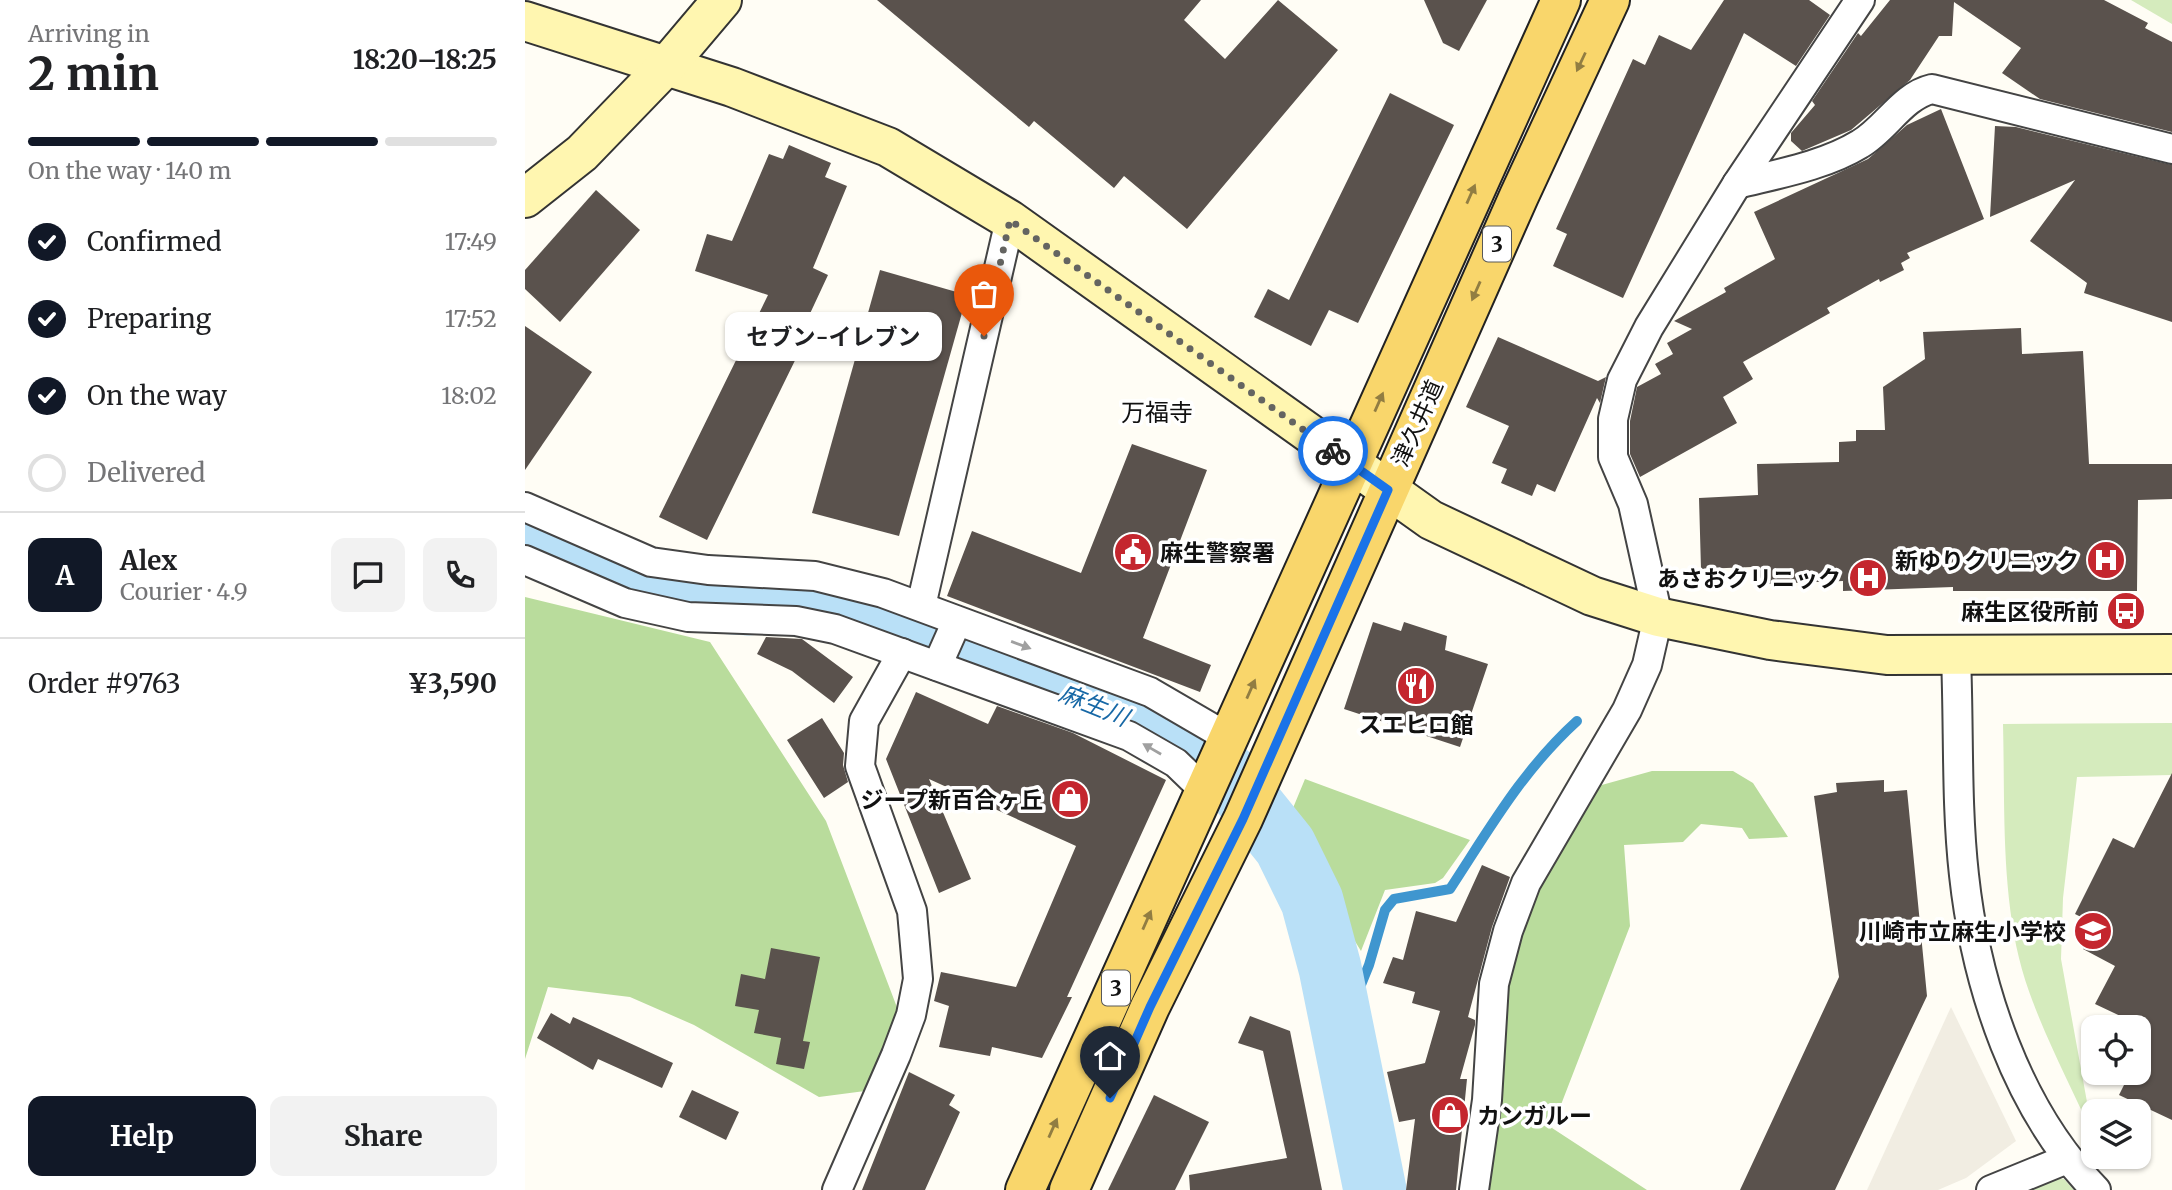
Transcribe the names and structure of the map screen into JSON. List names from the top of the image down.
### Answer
{
  "streets": {
    "main road": ["3", "津久井道"]
  },
  "districts": ["万福寺"],
  "water": ["麻生川"],
  "places": {
    "other": ["セブン-イレブン"],
    "public building": ["麻生警察署"],
    "hospital": ["新ゆりクリニック", "あさおクリニック"],
    "bus stop": ["麻生区役所前"],
    "restaurant": ["スエヒロ館"],
    "shop": ["ジープ新百合ヶ丘", "カンガルー"],
    "school or university": ["川崎市立麻生小学校"]
  },
  "page": {
    "heading": ["2 min", "Arriving in", "18:20–18:25"],
    "panel": [
      "Alex",
      "Courier · 4.9",
      "Order #9763",
      "¥3,590"
    ],
    "bar": "On the way · 140 m",
    "list": [
      ["Confirmed", "17:49"],
      ["Preparing", "17:52"],
      ["On the way", "18:02"],
      "Delivered"
    ],
    "bubble": "セブン-イレブン",
    "round": "A",
    "buttons": ["Help", "Share"]
  }
}
